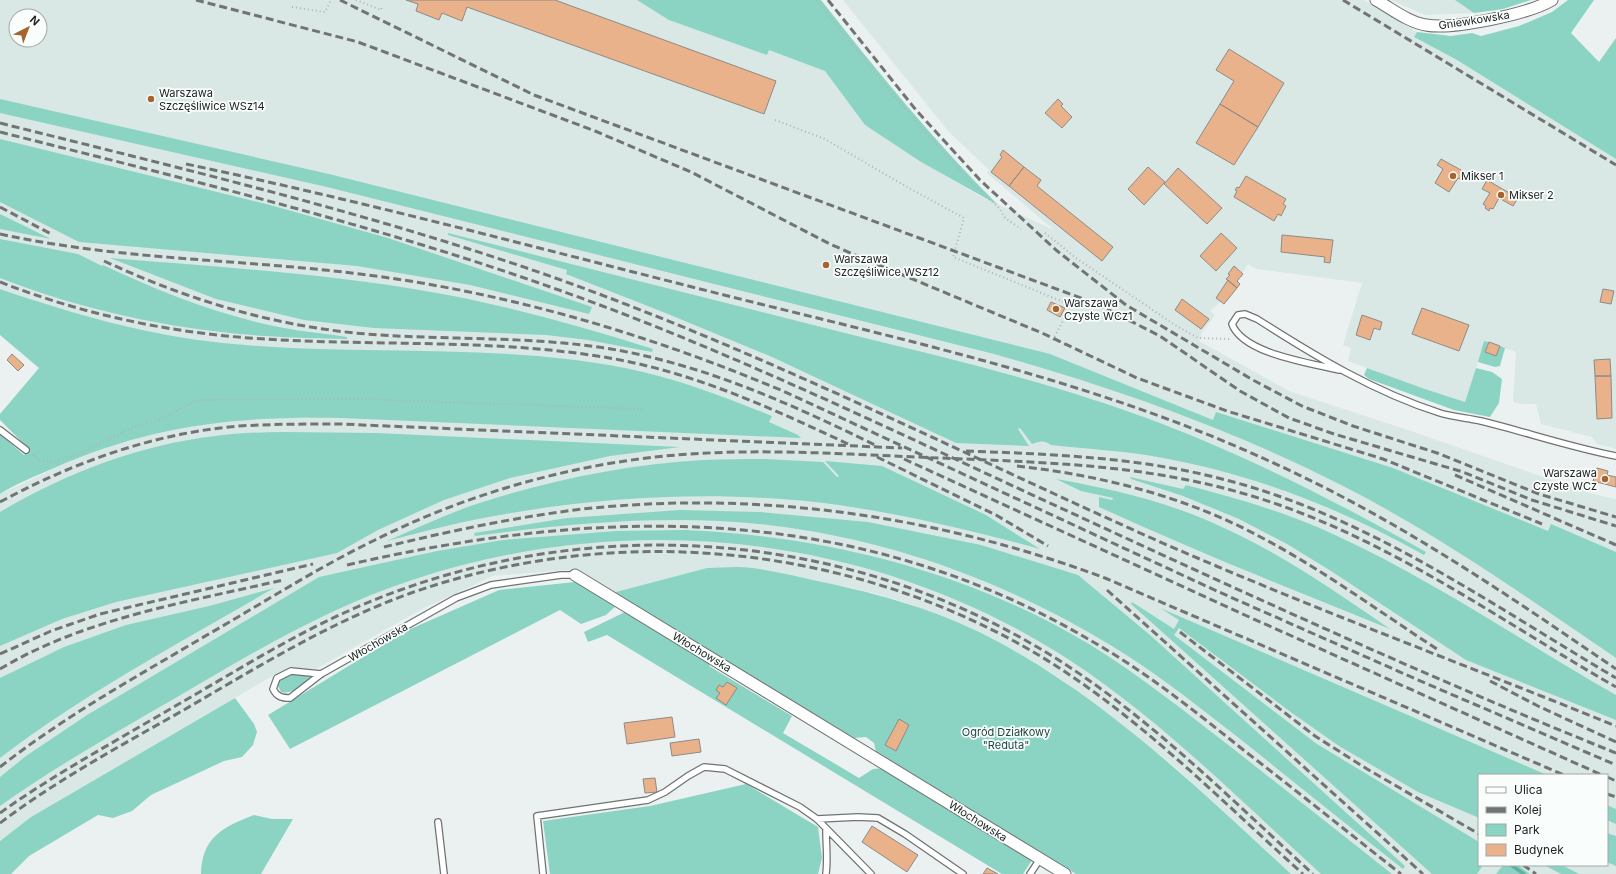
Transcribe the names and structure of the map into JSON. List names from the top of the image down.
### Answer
{
  "streets": {
    "street": ["Gniewkowska", "Włochowska"]
  },
  "parks": ["Ogród Działkowy \"Reduta\""],
  "places": [
    "Warszawa Szczęśliwice WSz14",
    "Mikser 1",
    "Mikser 2",
    "Warszawa Szczęśliwice WSz12",
    "Warszawa Czyste WCz1",
    "Warszawa Czyste WCz"
  ],
  "legend": [
    "Ulica",
    "Kolej",
    "Park",
    "Budynek"
  ],
  "north": "top right"
}
